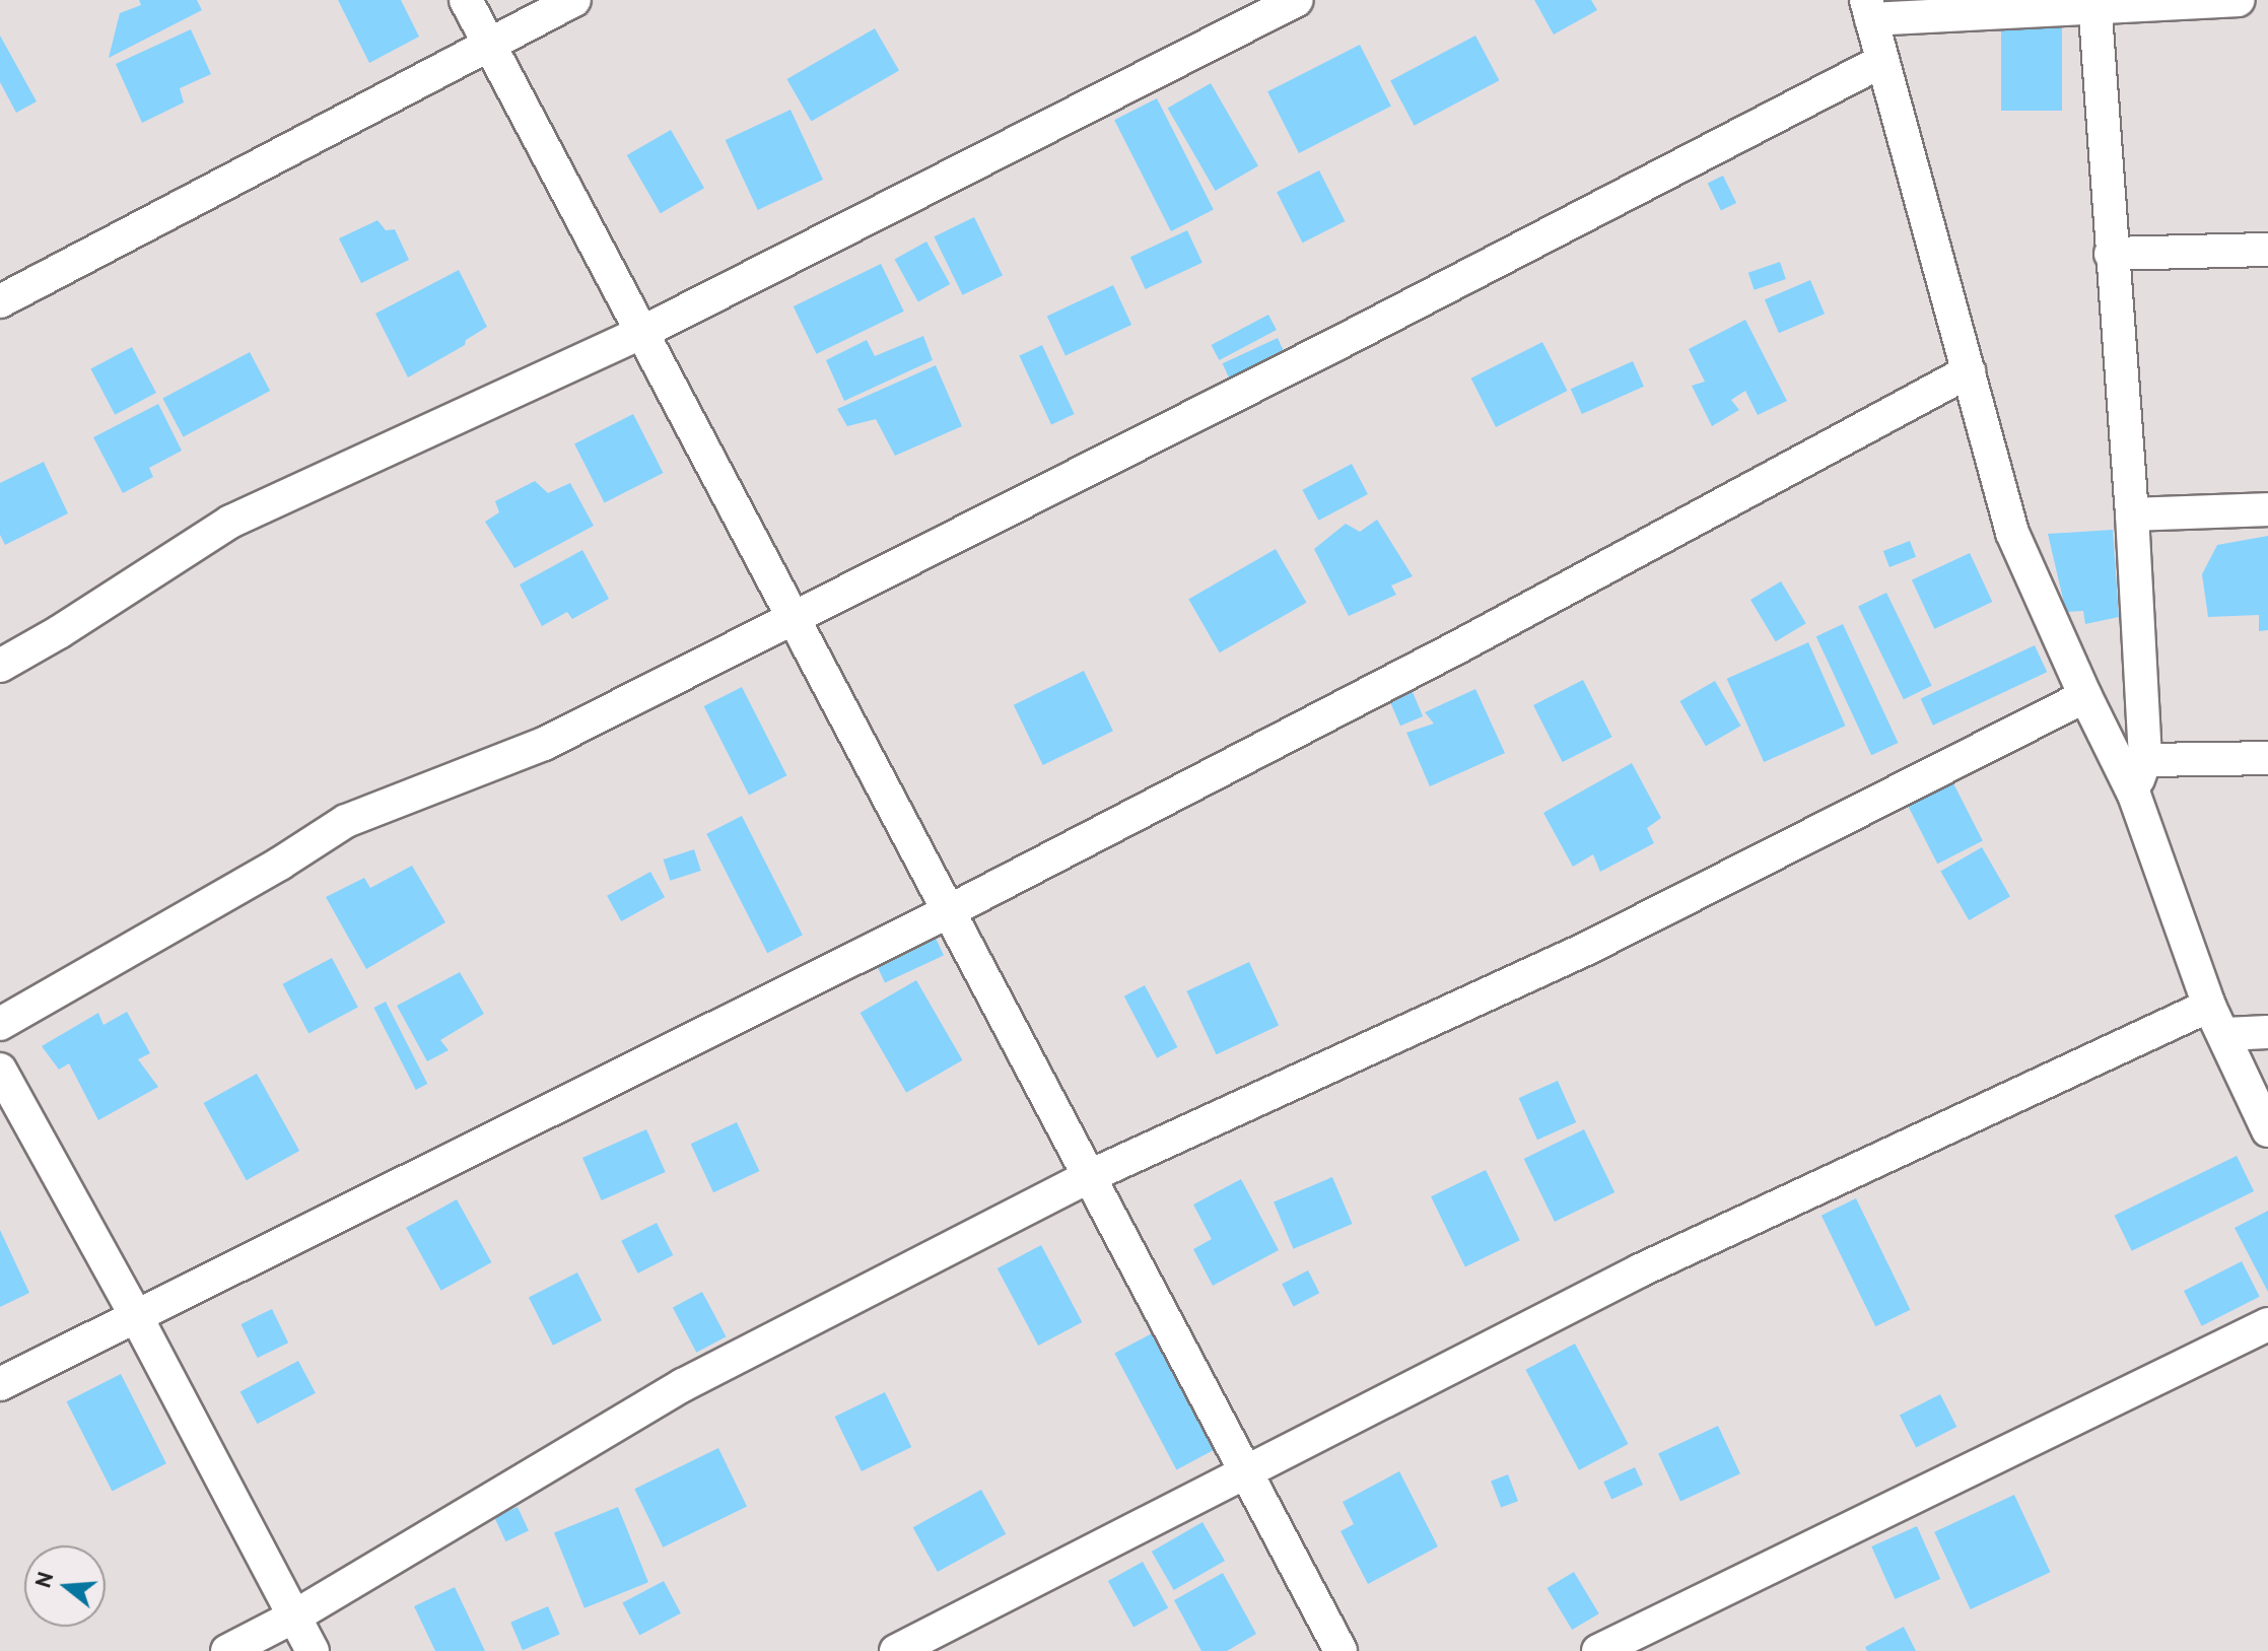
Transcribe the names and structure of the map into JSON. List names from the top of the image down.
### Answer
{
  "north": "left"
}
